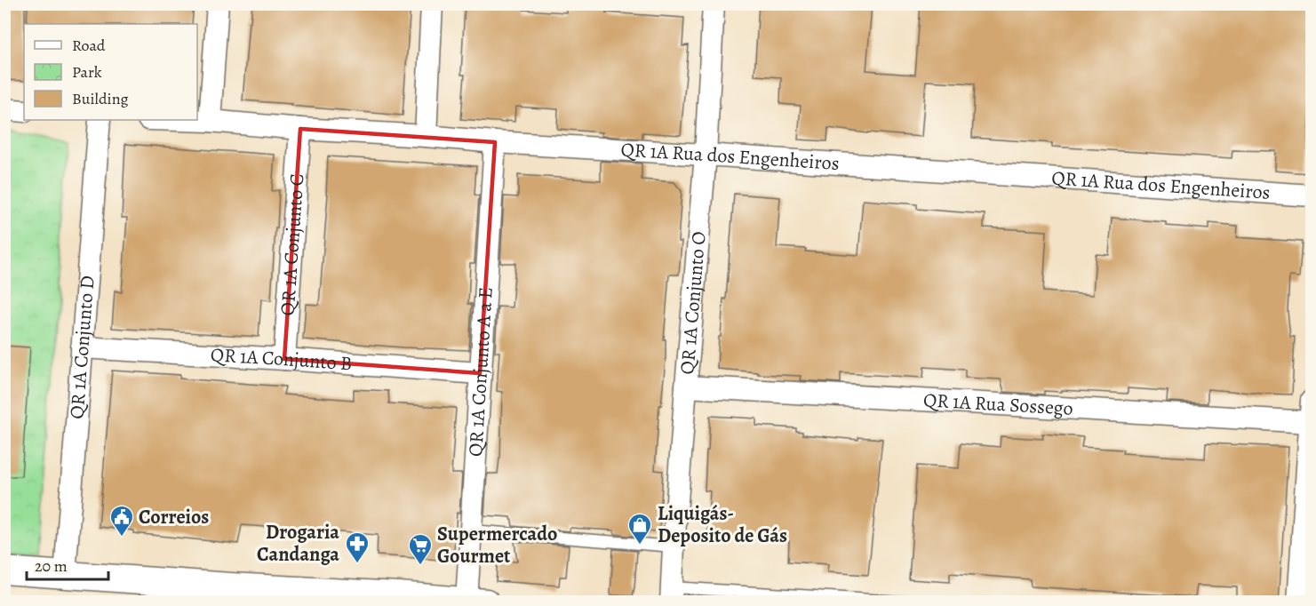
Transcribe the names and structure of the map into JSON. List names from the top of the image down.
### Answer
{
  "streets": {
    "street": [
      "QR 1A Rua dos Engenheiros",
      "QR 1A Conjunto C",
      "QR 1A Conjunto O",
      "QR 1A Conjunto D",
      "QR 1A Conjunto B",
      "QR 1A Conjunto A a E",
      "QR 1A Rua Sossego"
    ]
  },
  "crossings": [
    ["QR 1A Rua dos Engenheiros", "QR 1A Conjunto C"],
    ["QR 1A Rua dos Engenheiros", "QR 1A Conjunto O"],
    ["QR 1A Rua dos Engenheiros", "QR 1A Conjunto A a E"],
    ["QR 1A Conjunto C", "QR 1A Conjunto B"],
    ["QR 1A Conjunto O", "QR 1A Rua Sossego"],
    ["QR 1A Conjunto D", "QR 1A Conjunto B"],
    ["QR 1A Conjunto B", "QR 1A Conjunto A a E"]
  ],
  "places": {
    "public building": ["Correios"],
    "shop": ["Liquigás- Deposito de Gás"],
    "pharmacy": ["Drogaria Candanga"],
    "supermarket": ["Supermercado Gourmet"]
  },
  "legend": ["Road", "Park", "Building"],
  "scale_bar": "20 m"
}
